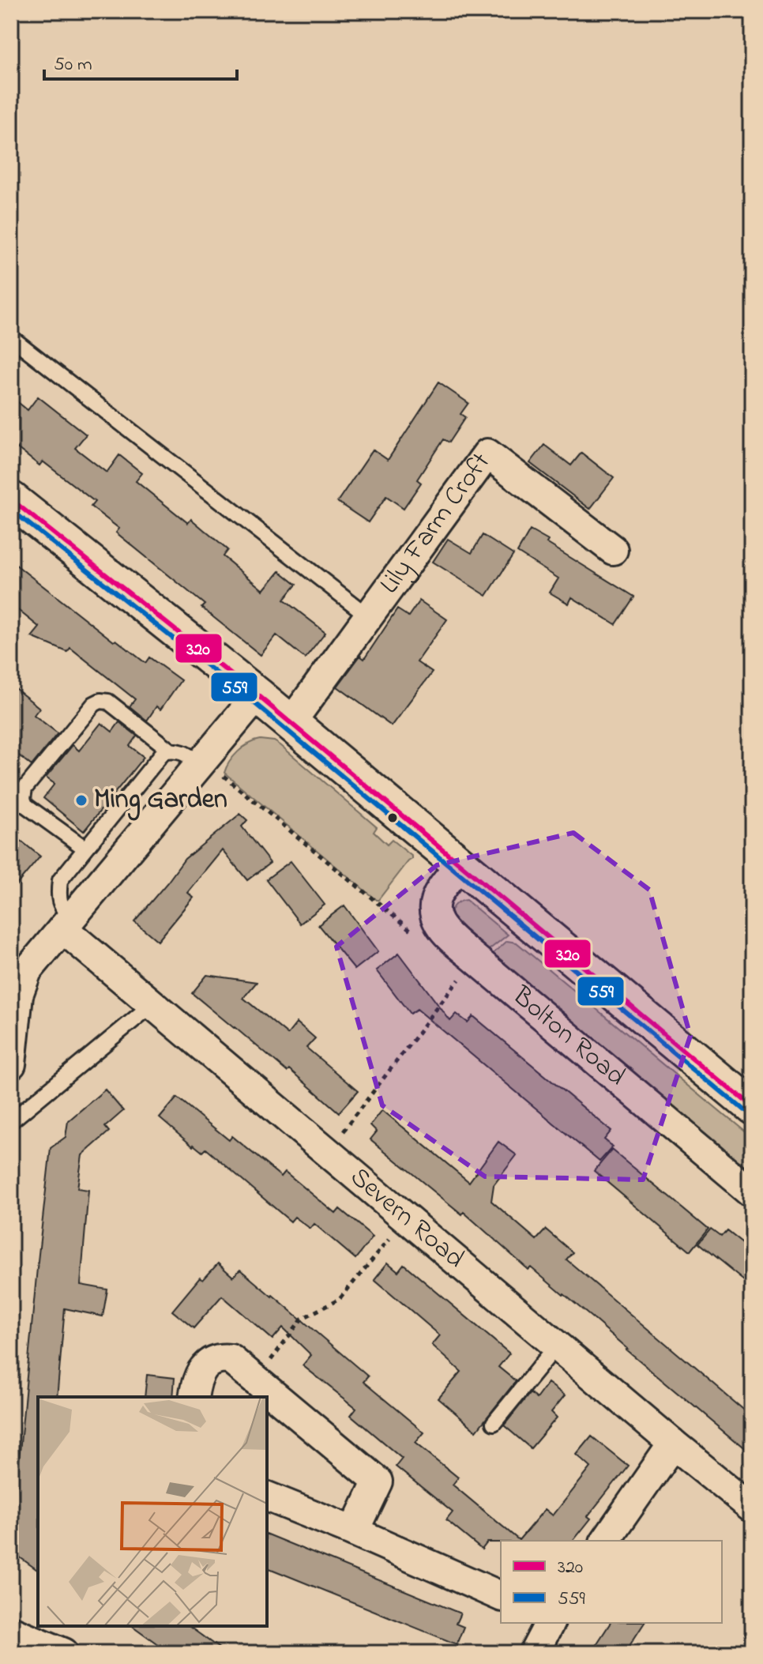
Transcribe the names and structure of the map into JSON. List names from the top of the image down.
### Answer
{
  "streets": {
    "street": ["Lily Farm Croft", "Bolton Road", "Severn Road"]
  },
  "places": ["Ming Garden"],
  "lines": ["transit line 320", "transit line 559"],
  "legend": ["320", "559"],
  "scale_bar": "50 m"
}
